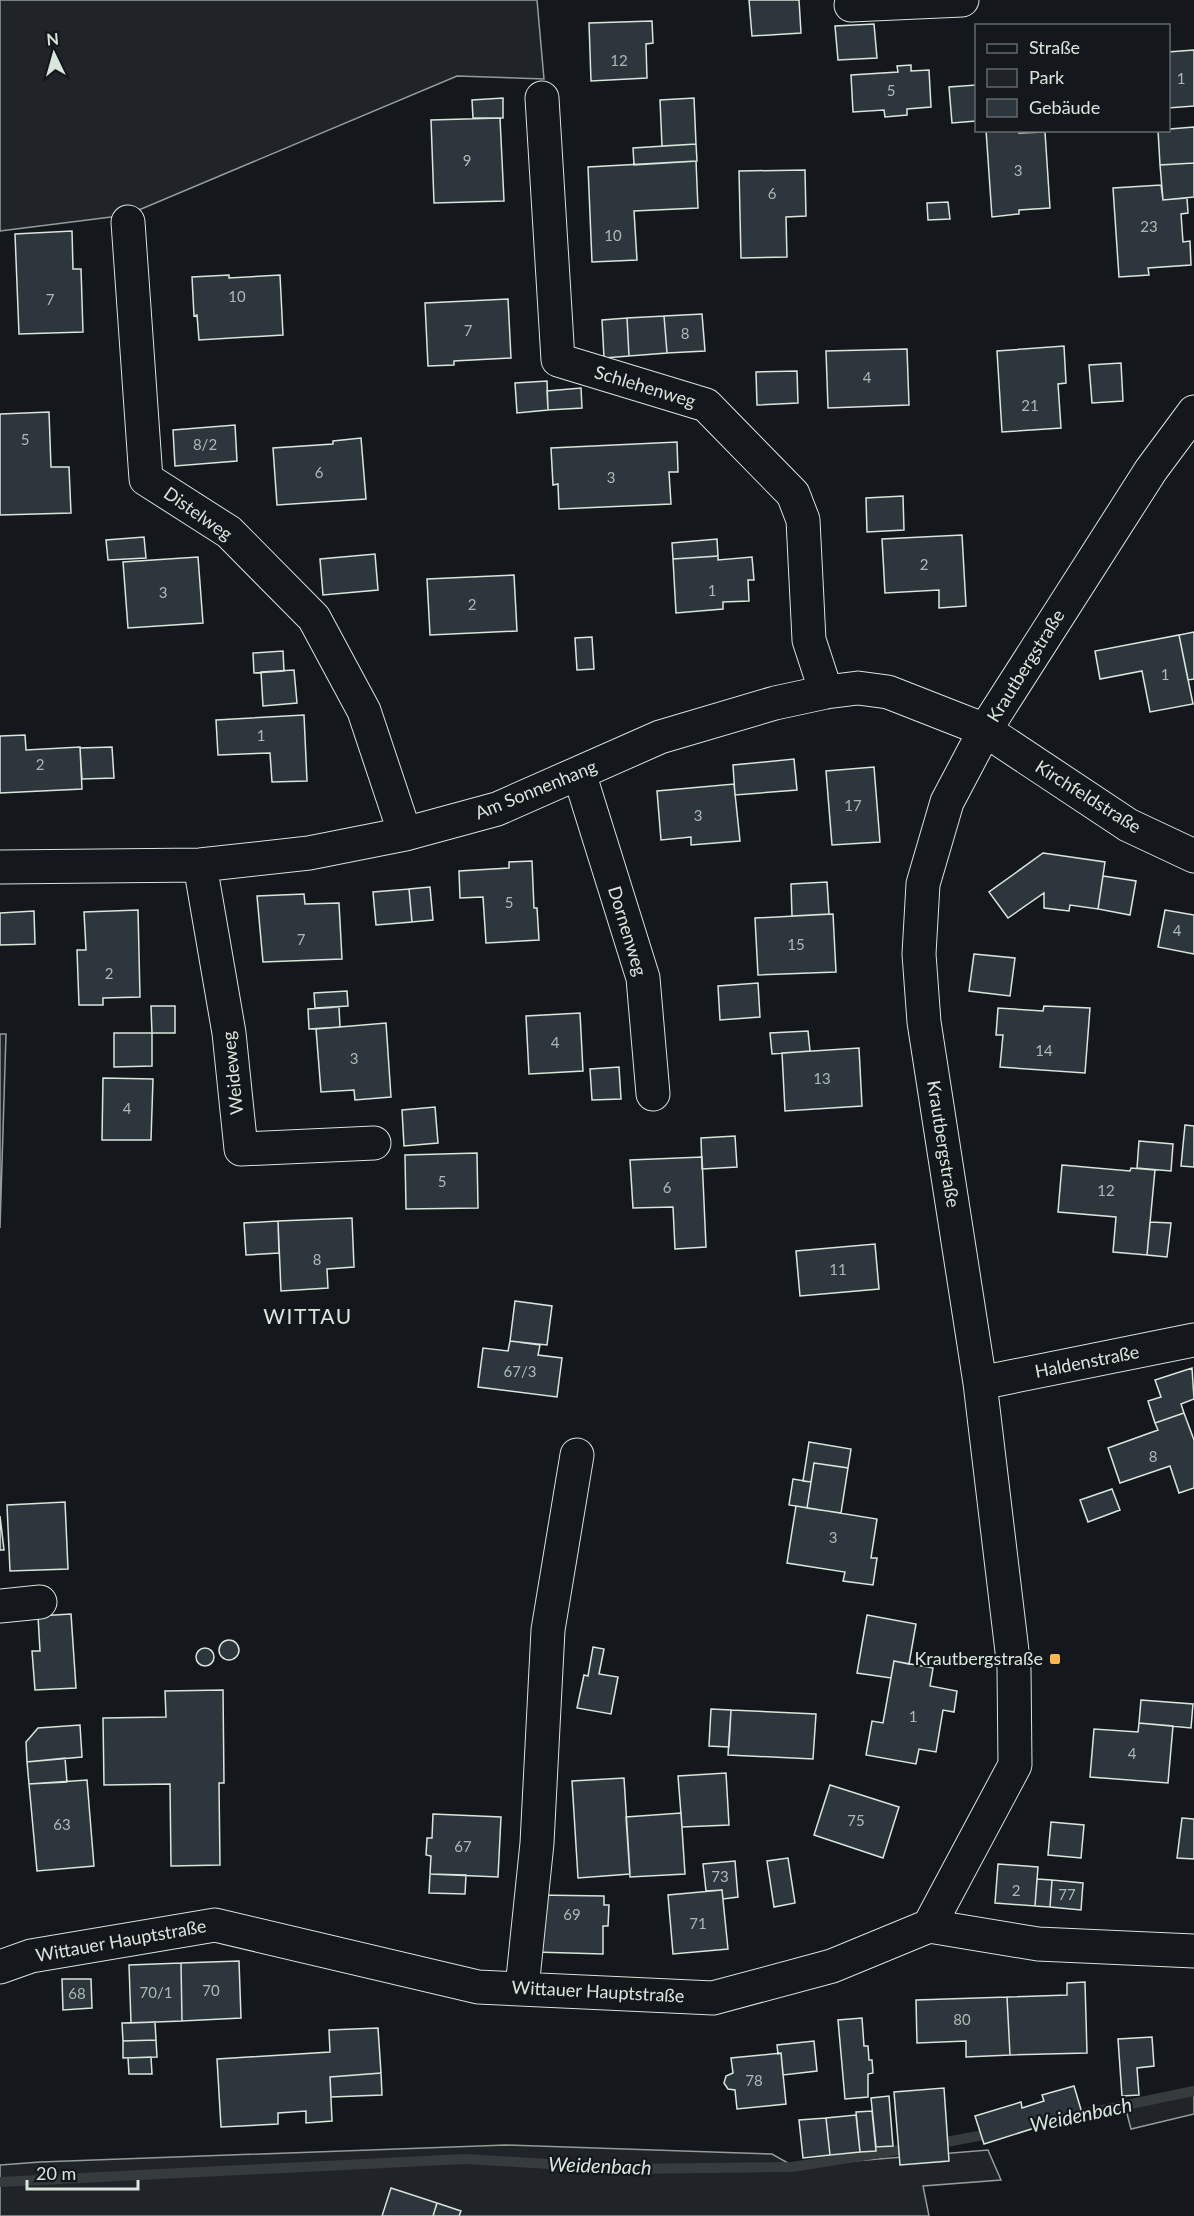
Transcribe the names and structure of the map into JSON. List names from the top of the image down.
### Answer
{
  "streets": {
    "street": [
      "Schlehenweg",
      "Distelweg",
      "Krautbergstraße",
      "Am Sonnenhang",
      "Kirchfeldstraße",
      "Dornenweg",
      "Weideweg",
      "Haldenstraße",
      "Wittauer Hauptstraße"
    ]
  },
  "crossings": [
    ["Schlehenweg", "Am Sonnenhang"],
    ["Distelweg", "Am Sonnenhang"],
    ["Krautbergstraße", "Am Sonnenhang"],
    ["Krautbergstraße", "Kirchfeldstraße"],
    ["Krautbergstraße", "Haldenstraße"],
    ["Krautbergstraße", "Wittauer Hauptstraße"],
    ["Am Sonnenhang", "Kirchfeldstraße"],
    ["Am Sonnenhang", "Dornenweg"],
    ["Am Sonnenhang", "Weideweg"]
  ],
  "districts": ["WITTAU"],
  "water": ["Weidenbach"],
  "places": {
    "transit": ["Krautbergstraße"]
  },
  "house_numbers": [
    "12",
    "1",
    "5",
    "9",
    "3",
    "6",
    "23",
    "10",
    "10",
    "7",
    "7",
    "8",
    "4",
    "21",
    "5",
    "8/2",
    "6",
    "3",
    "2",
    "1",
    "3",
    "2",
    "1",
    "1",
    "2",
    "17",
    "3",
    "5",
    "4",
    "7",
    "15",
    "2",
    "4",
    "14",
    "3",
    "13",
    "4",
    "5",
    "6",
    "12",
    "8",
    "11",
    "67/3",
    "8",
    "3",
    "1",
    "4",
    "75",
    "63",
    "67",
    "73",
    "2",
    "77",
    "69",
    "71",
    "70",
    "70/1",
    "68",
    "80",
    "78"
  ],
  "legend": ["Straße", "Park", "Gebäude"],
  "scale_bar": "20 m",
  "north": "top"
}
